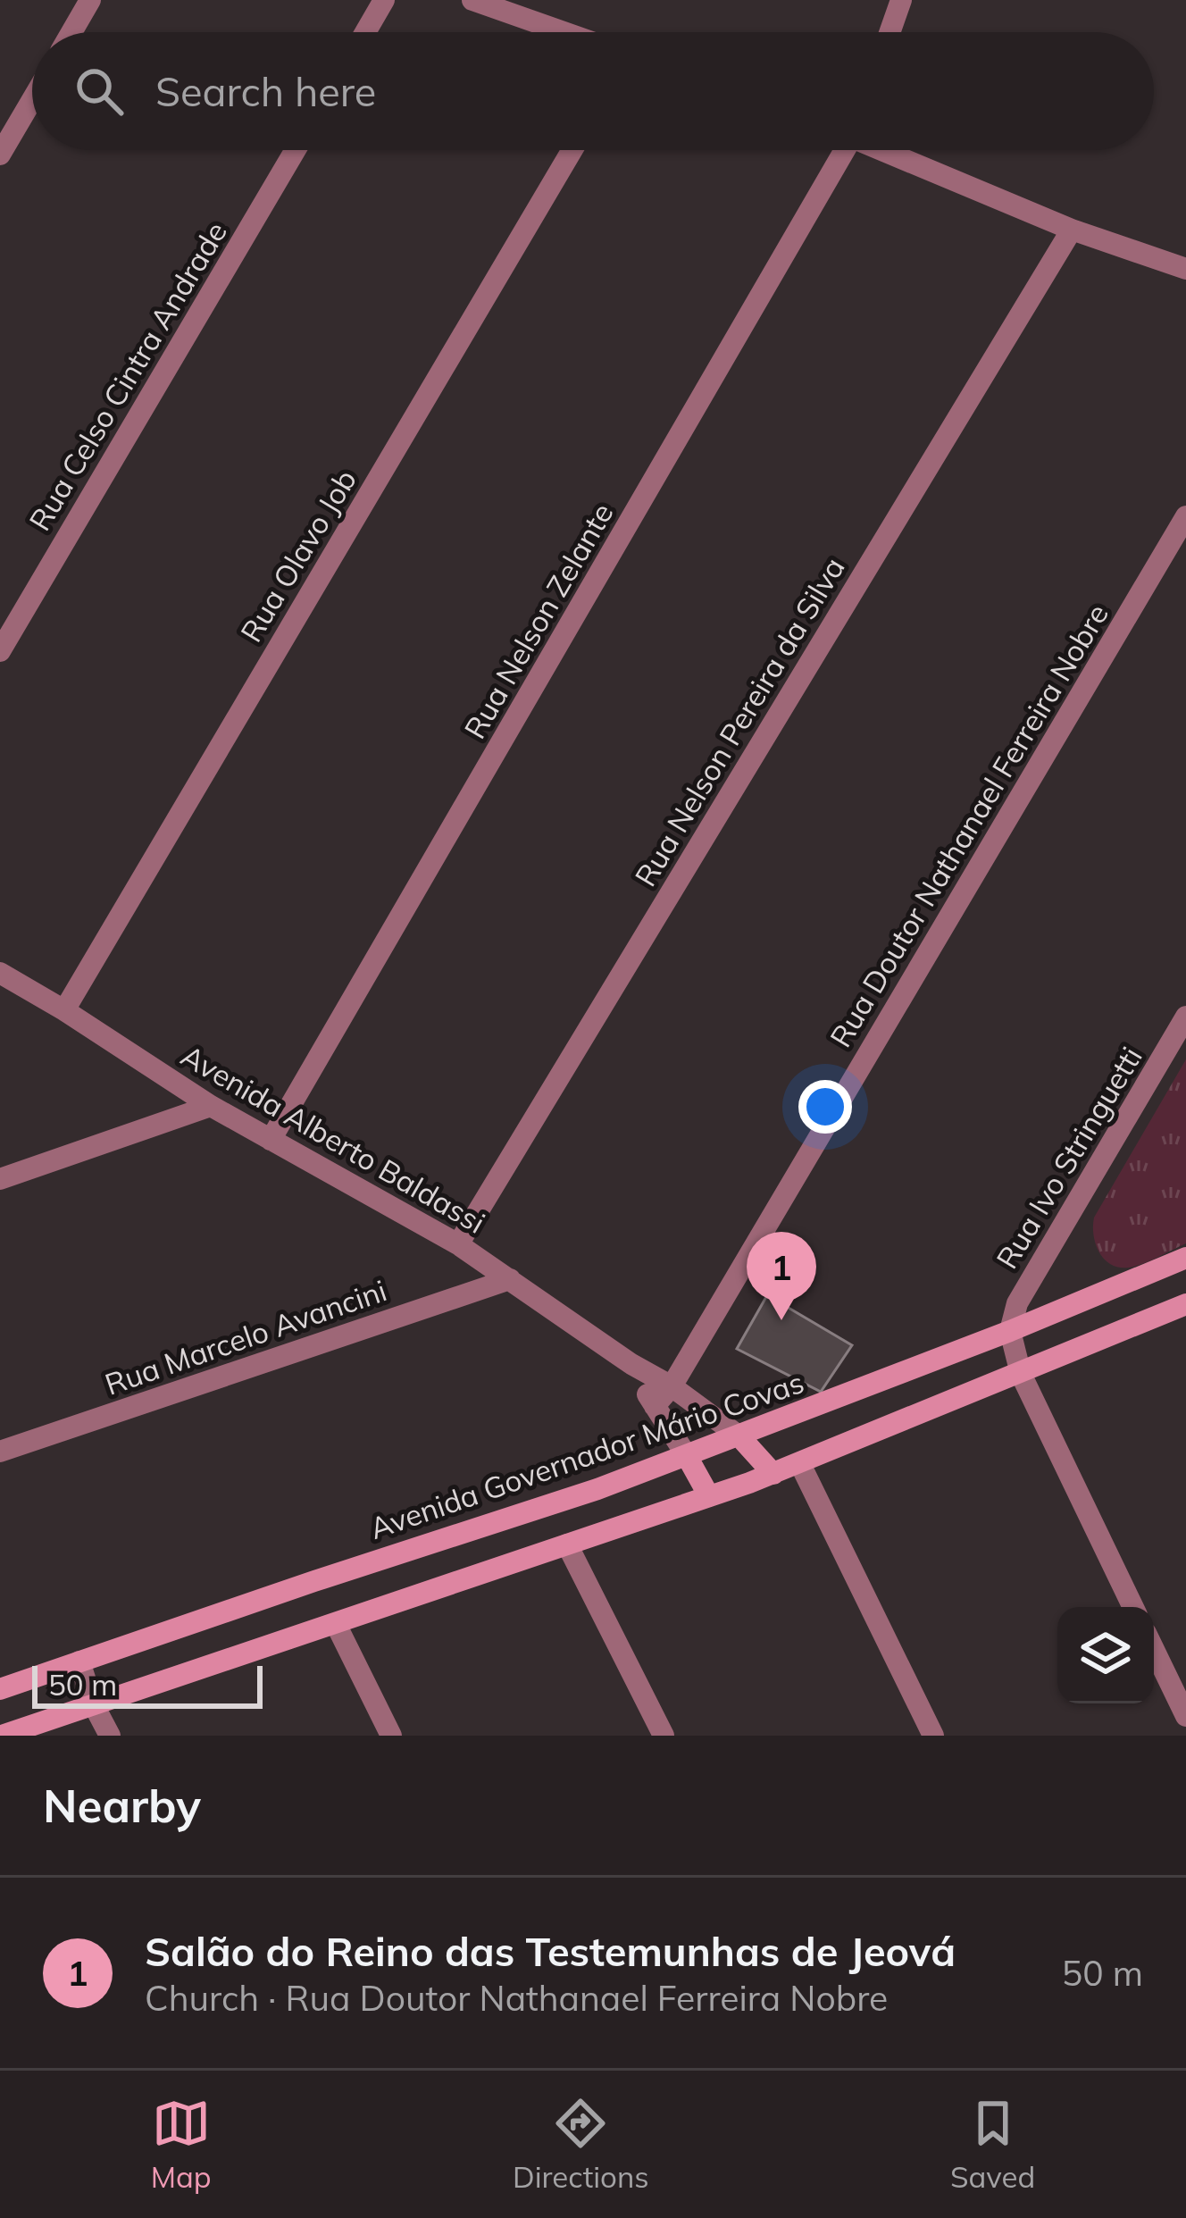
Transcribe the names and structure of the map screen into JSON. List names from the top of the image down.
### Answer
{
  "streets": {
    "main road": ["Avenida Governador Mário Covas"],
    "street": [
      "Rua Celso Cintra Andrade",
      "Rua Olavo Job",
      "Rua Nelson Zelante",
      "Rua Nelson Pereira da Silva",
      "Rua Doutor Nathanael Ferreira Nobre",
      "Avenida Alberto Baldassi",
      "Rua Ivo Stringuetti",
      "Rua Marcelo Avancini"
    ]
  },
  "crossings": [
    ["Rua Olavo Job", "Avenida Alberto Baldassi"],
    ["Rua Nelson Zelante", "Avenida Alberto Baldassi"],
    ["Rua Nelson Pereira da Silva", "Avenida Alberto Baldassi"],
    ["Rua Doutor Nathanael Ferreira Nobre", "Avenida Alberto Baldassi"],
    ["Avenida Alberto Baldassi", "Rua Marcelo Avancini"],
    ["Avenida Alberto Baldassi", "Avenida Governador Mário Covas"],
    ["Rua Ivo Stringuetti", "Avenida Governador Mário Covas"]
  ],
  "scale_bar": "50 m",
  "page": {
    "search": "Search here",
    "pins": "1",
    "scale": "50 m",
    "heading": "Nearby",
    "list": [
      {
        "mark": "1",
        "name": "Salão do Reino das Testemunhas de Jeová",
        "note": "Church · Rua Doutor Nathanael Ferreira Nobre",
        "value": "50 m"
      }
    ],
    "nav": ["Map", "Directions", "Saved"]
  }
}
